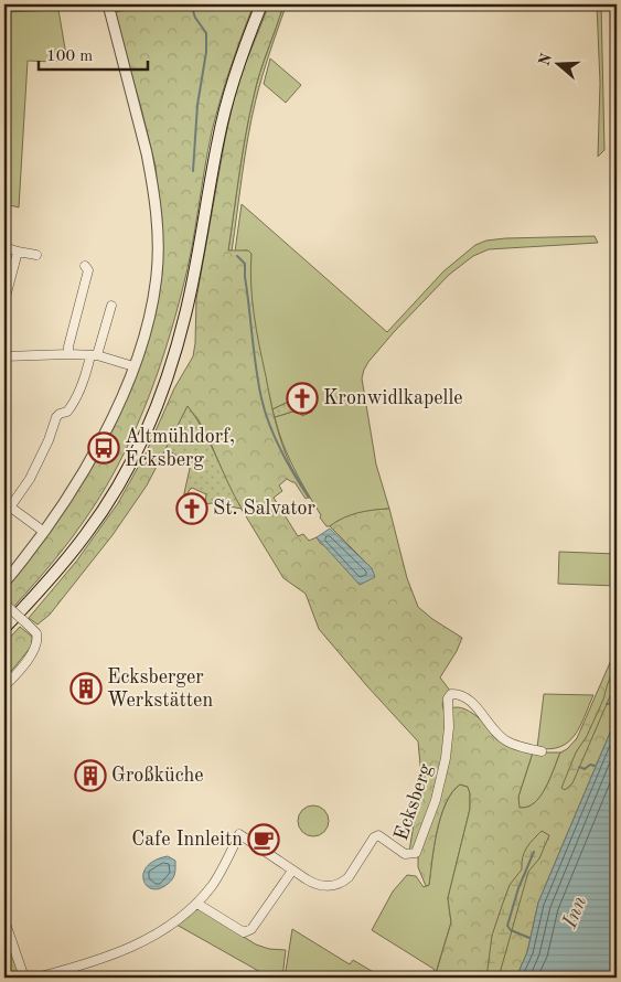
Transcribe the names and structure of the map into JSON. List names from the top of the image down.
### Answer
{
  "streets": {
    "street": ["Ecksberg"]
  },
  "water": ["Inn"],
  "places": {
    "church": ["Kronwidlkapelle", "St. Salvator"],
    "bus stop": ["Altmühldorf, Ecksberg"],
    "building": ["Ecksberger Werkstätten", "Großküche"],
    "cafe": ["Cafe Innleitn"]
  },
  "scale_bar": "100 m",
  "north": "left"
}
